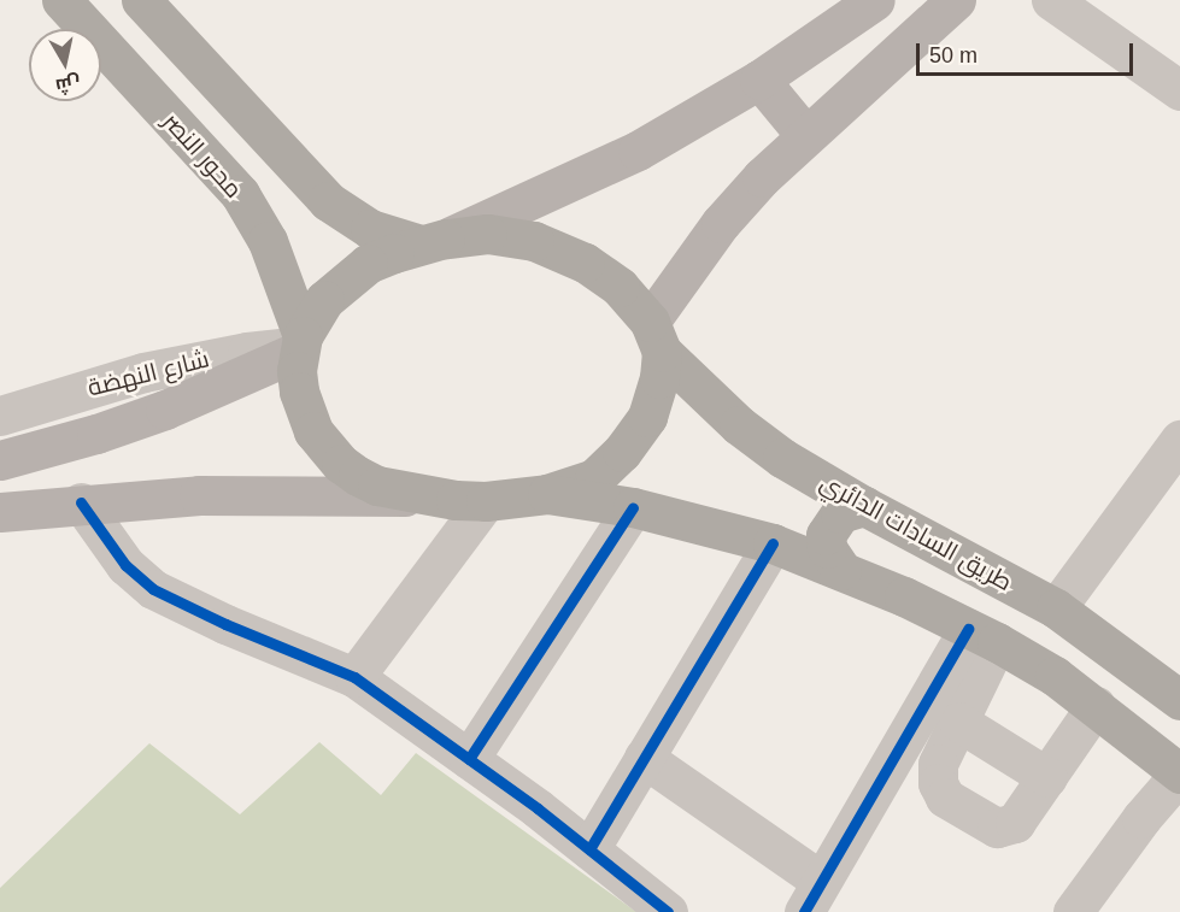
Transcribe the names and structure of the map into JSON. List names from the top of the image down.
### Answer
{
  "streets": {
    "highway": ["محور النصر", "طريق السادات الدائري"],
    "street": ["شارع النهضة"]
  },
  "crossings": [
    ["محور النصر", "شارع النهضة"]
  ],
  "scale_bar": "50 m",
  "north": "bottom"
}
